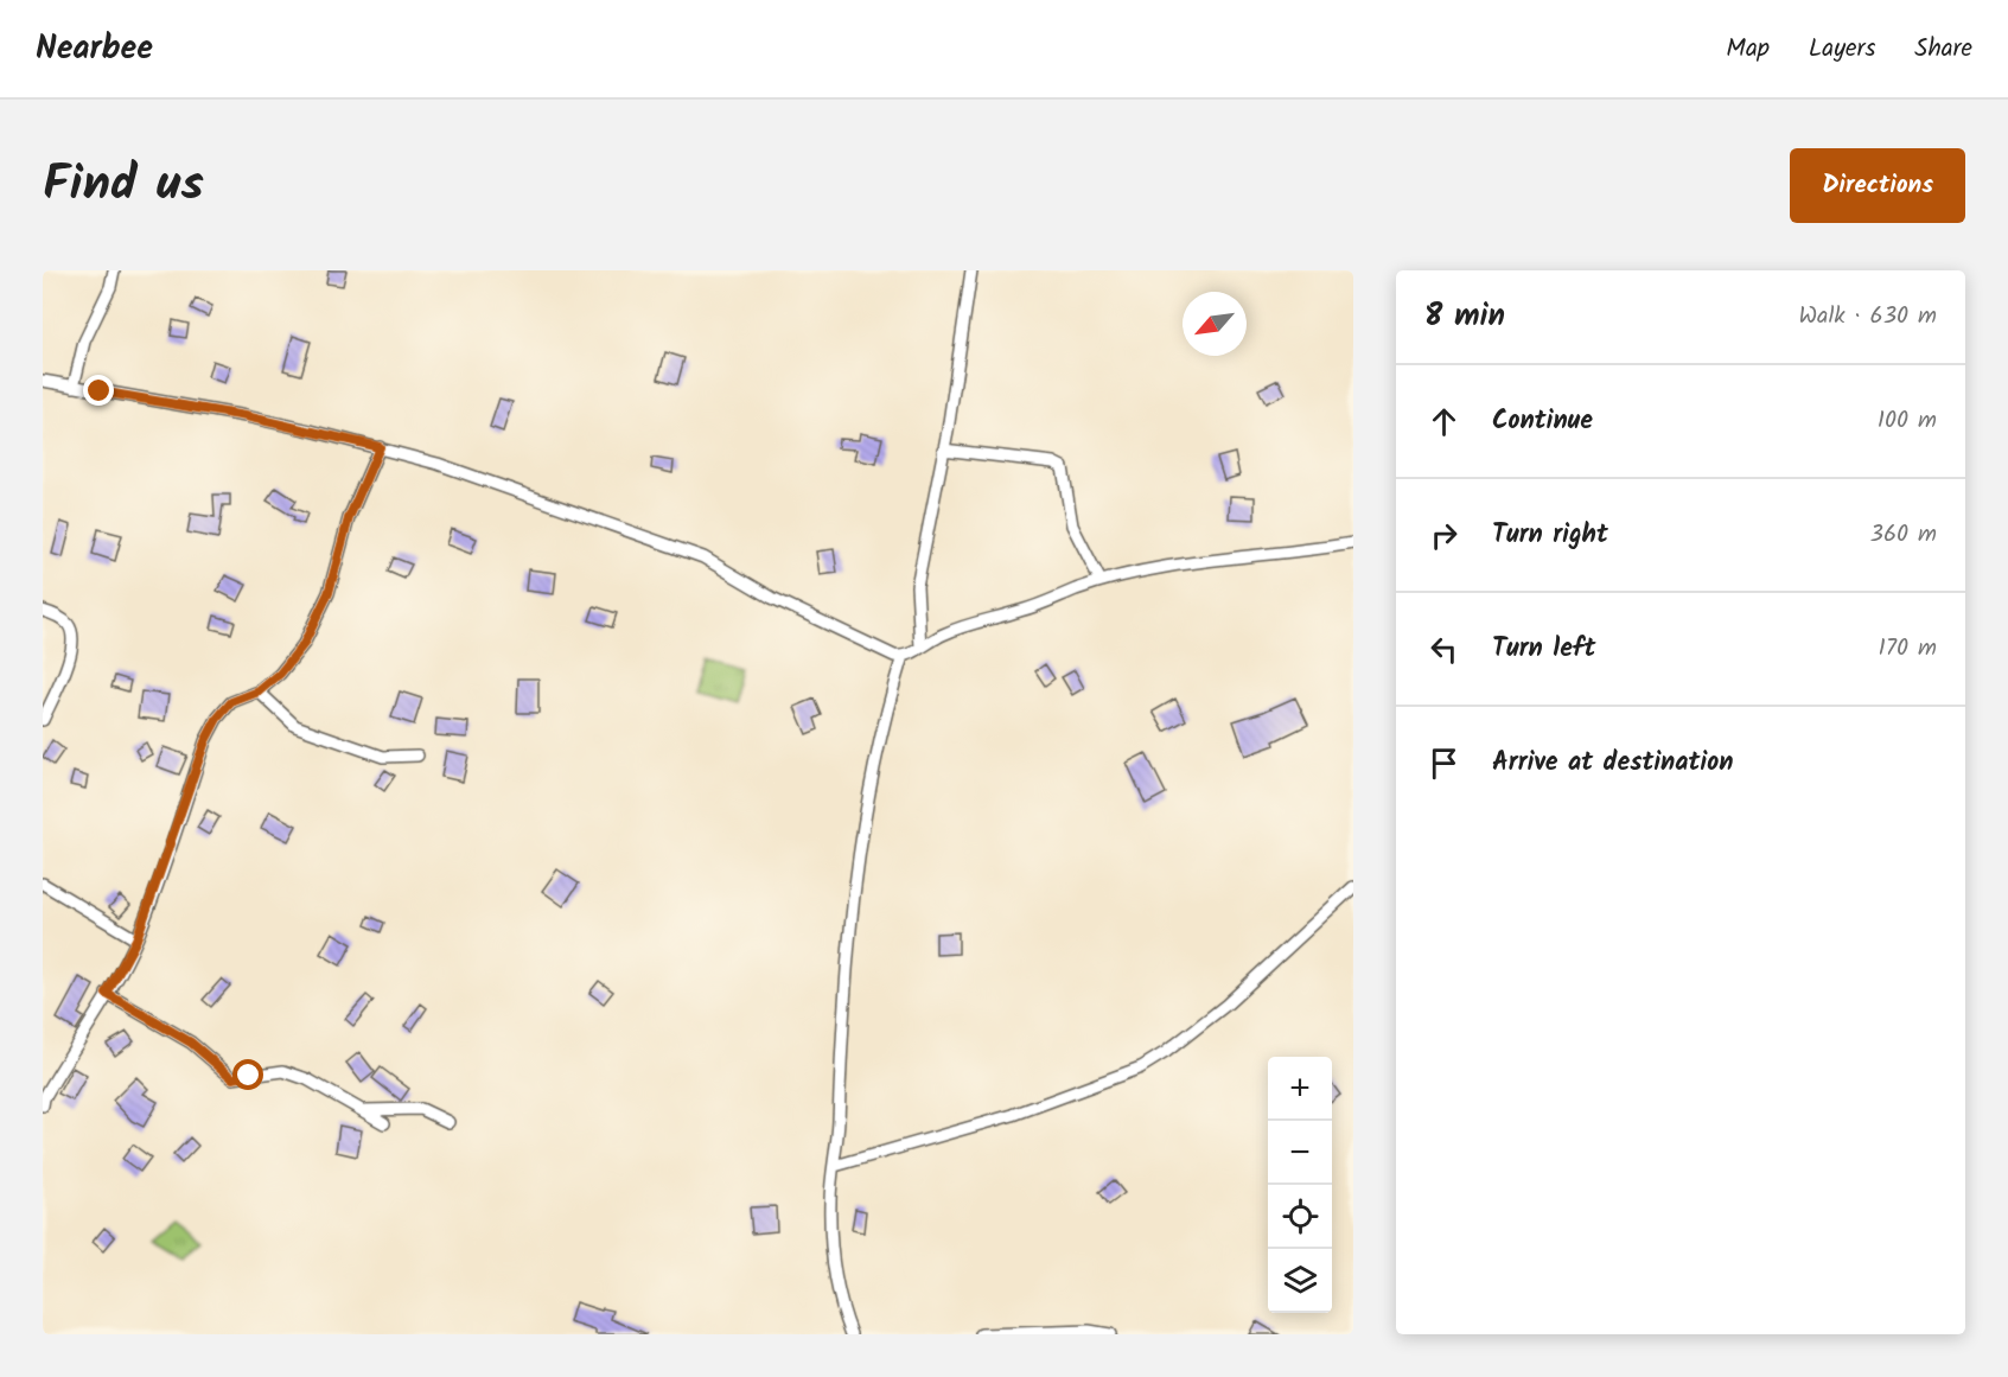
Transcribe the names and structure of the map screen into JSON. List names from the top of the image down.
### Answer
{
  "north": "bottom left",
  "page": {
    "header": "Nearbee",
    "nav": ["Map", "Layers", "Share"],
    "title": "Find us",
    "buttons": "Directions",
    "heading": ["8 min", "Walk · 630 m"],
    "list": [
      ["Continue", "100 m"],
      ["Turn right", "360 m"],
      ["Turn left", "170 m"],
      "Arrive at destination"
    ],
    "map_buttons": ["+", "−"]
  }
}
